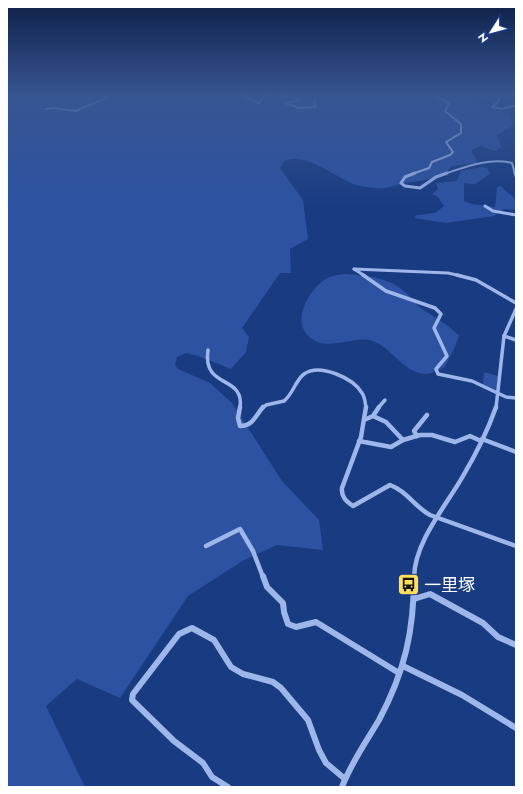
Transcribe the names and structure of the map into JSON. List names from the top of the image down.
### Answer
{
  "places": {
    "bus stop": ["一里塚"]
  },
  "north": "bottom left"
}
